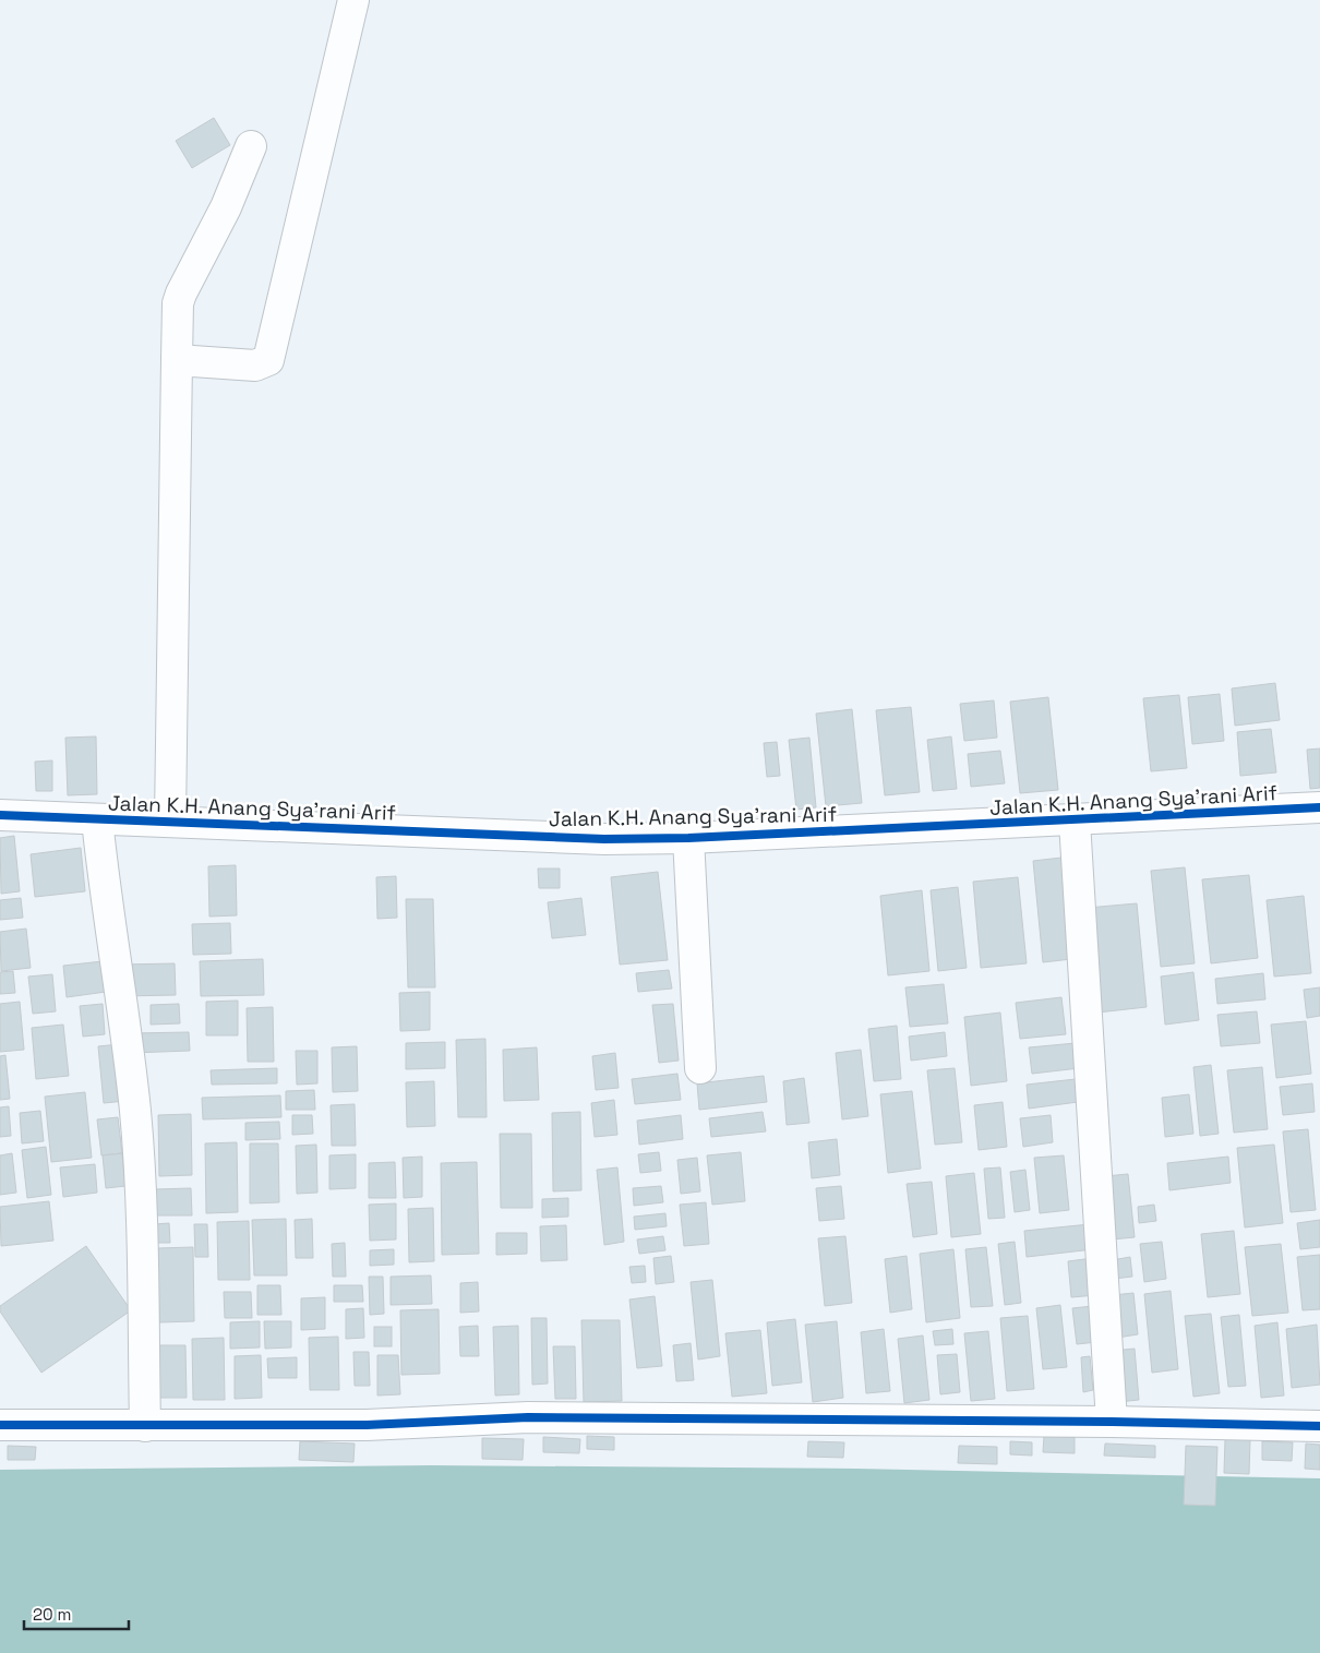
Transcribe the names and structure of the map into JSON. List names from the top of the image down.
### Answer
{
  "streets": {
    "street": ["Jalan K.H. Anang Sya'rani Arif"]
  },
  "scale_bar": "20 m"
}
